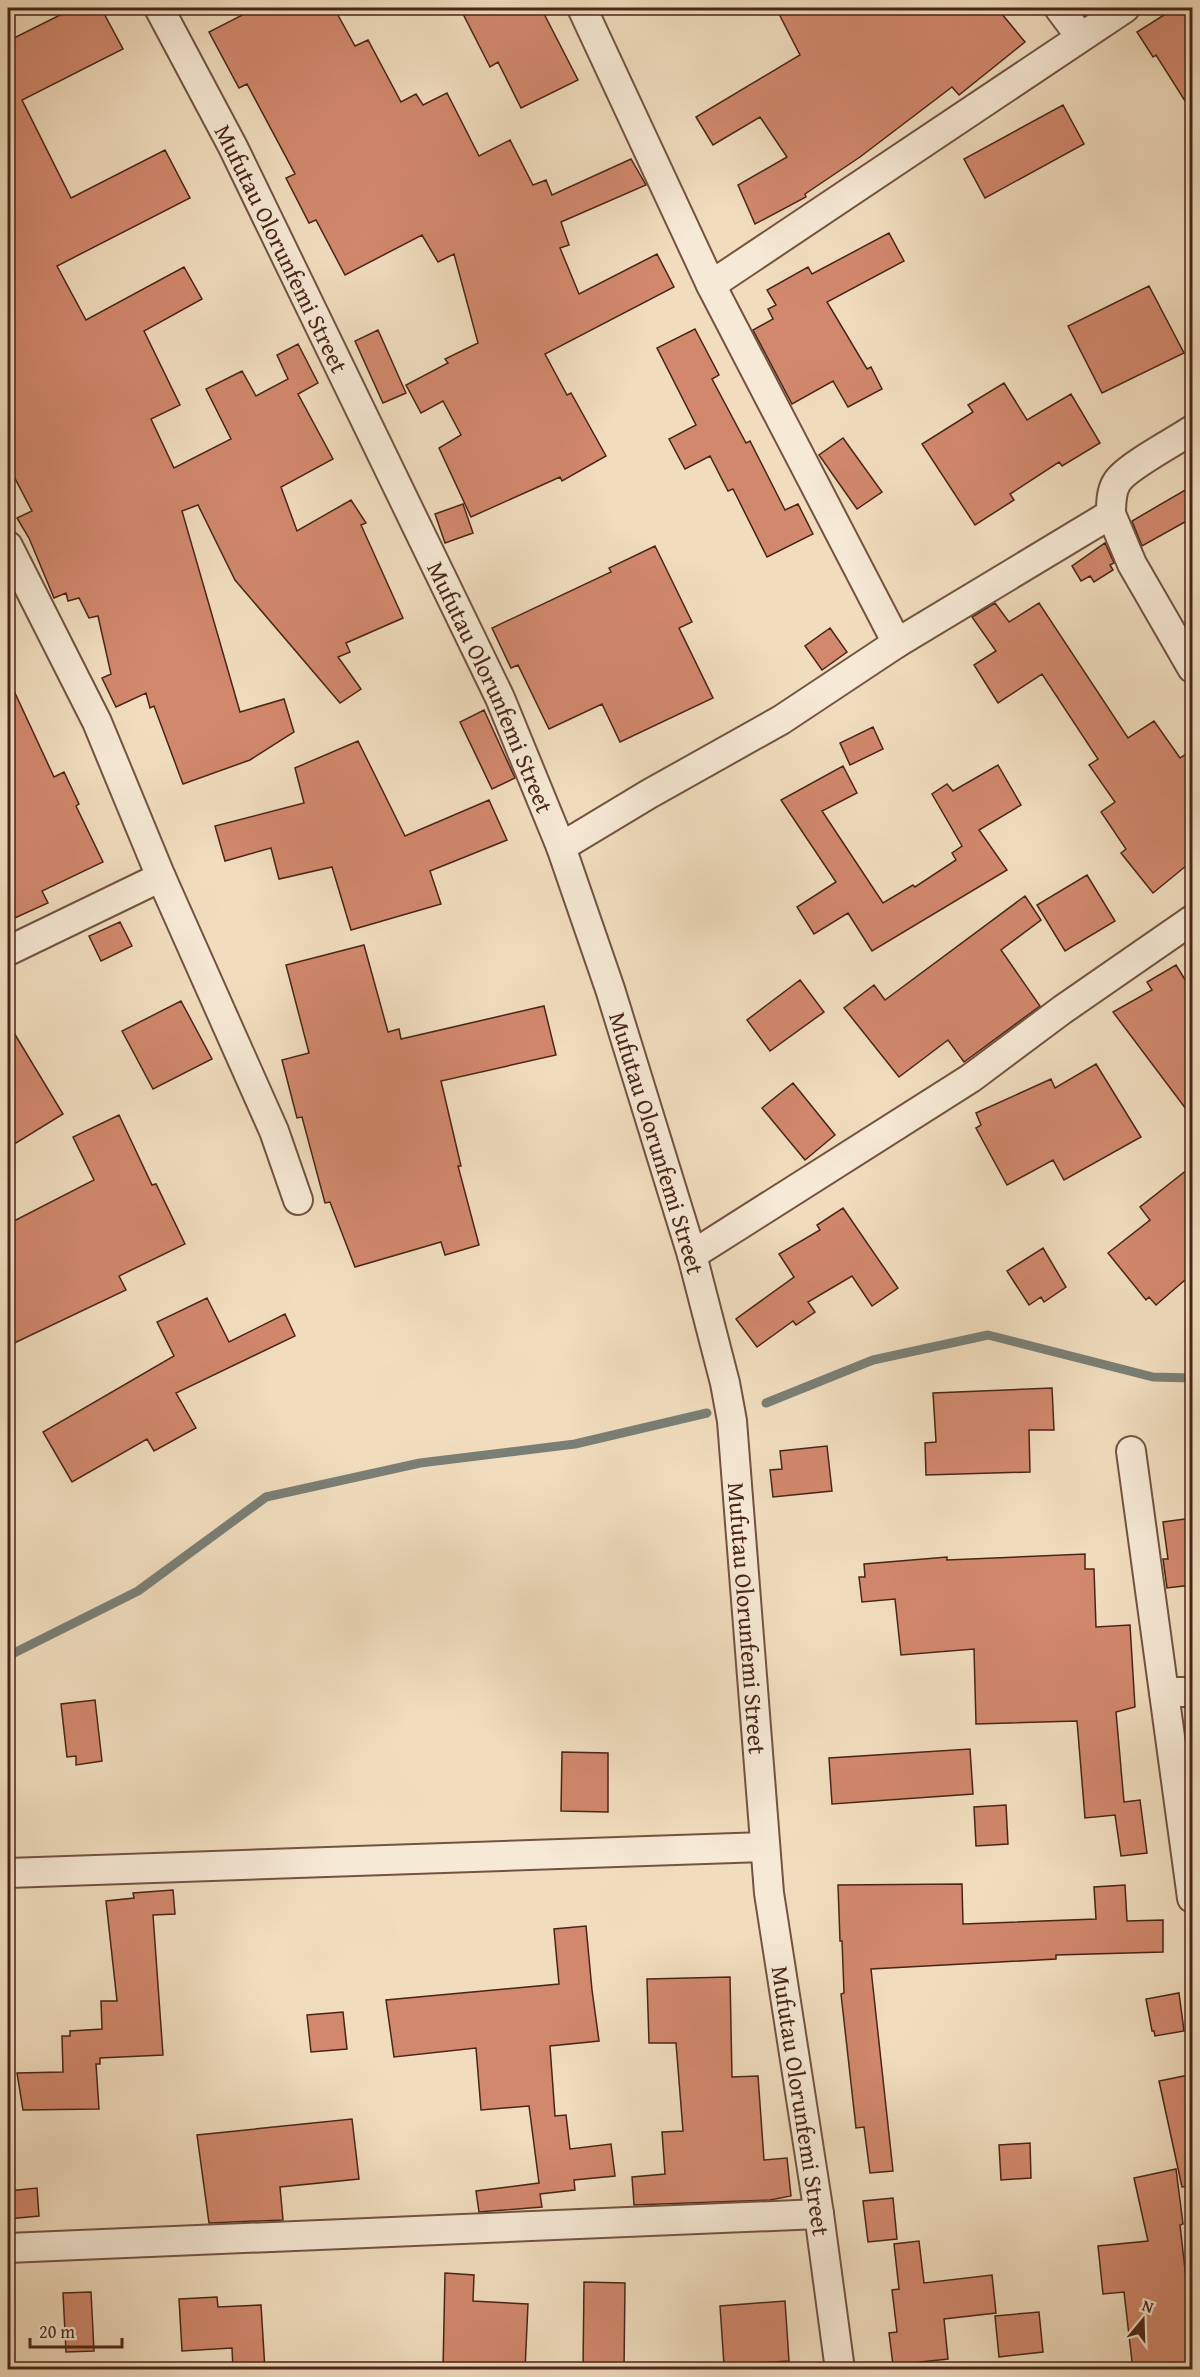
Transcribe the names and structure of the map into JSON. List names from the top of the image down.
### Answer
{
  "streets": {
    "street": ["Mufutau Olorunfemi Street"]
  },
  "scale_bar": "20 m",
  "north": "top"
}
